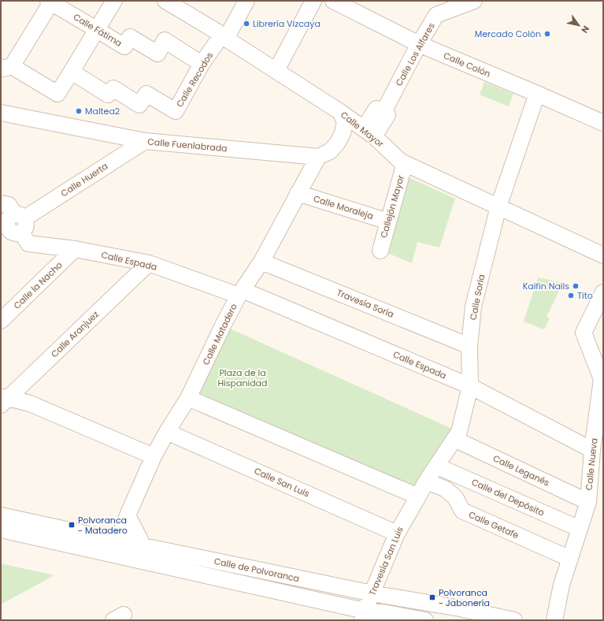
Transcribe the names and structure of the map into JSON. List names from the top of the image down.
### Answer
{
  "streets": {
    "street": [
      "Calle Fátima",
      "Calle Los Alfares",
      "Calle Colón",
      "Calle Recodos",
      "Calle Mayor",
      "Calle Fuenlabrada",
      "Calle Huerta",
      "Callejón Mayor",
      "Calle Moraleja",
      "Calle Espada",
      "Calle la Nacho",
      "Calle Soria",
      "Travesía Soria",
      "Calle Aranjuez",
      "Calle Matadero",
      "Calle Nueva",
      "Calle Leganés",
      "Calle San Luis",
      "Calle del Depósito",
      "Calle Getafe",
      "Travesía San Luis",
      "Calle de Polvoranca"
    ]
  },
  "crossings": [
    ["Calle Fátima", "Calle Recodos"],
    ["Calle Los Alfares", "Calle Colón"],
    ["Calle Los Alfares", "Calle Mayor"],
    ["Calle Colón", "Calle Soria"],
    ["Calle Recodos", "Calle Mayor"],
    ["Calle Mayor", "Callejón Mayor"],
    ["Calle Mayor", "Calle Soria"],
    ["Calle Fuenlabrada", "Calle Huerta"],
    ["Calle Fuenlabrada", "Calle Matadero"],
    ["Calle Huerta", "Calle Espada"],
    ["Callejón Mayor", "Calle Moraleja"],
    ["Calle Moraleja", "Calle Matadero"],
    ["Calle Espada", "Calle la Nacho"],
    ["Calle Espada", "Calle Soria"],
    ["Calle Espada", "Calle Aranjuez"],
    ["Calle Espada", "Calle Matadero"],
    ["Calle Espada", "Calle Nueva"],
    ["Calle Soria", "Travesía Soria"],
    ["Calle Soria", "Calle Leganés"],
    ["Calle Soria", "Calle del Depósito"],
    ["Calle Soria", "Calle Getafe"],
    ["Calle Soria", "Travesía San Luis"],
    ["Travesía Soria", "Calle Matadero"],
    ["Calle Matadero", "Calle San Luis"],
    ["Calle Matadero", "Calle de Polvoranca"],
    ["Calle Nueva", "Calle Leganés"],
    ["Calle Nueva", "Calle del Depósito"],
    ["Calle Nueva", "Calle Getafe"],
    ["Calle San Luis", "Travesía San Luis"],
    ["Travesía San Luis", "Calle de Polvoranca"]
  ],
  "parks": ["Plaza de la Hispanidad"],
  "places": {
    "other": [
      "Librería Vizcaya",
      "Mercado Colón",
      "Maltea2",
      "Kaifin Nails",
      "Tito"
    ],
    "transit": ["Polvoranca - Matadero", "Polvoranca - Jabonería"]
  },
  "north": "bottom right"
}
